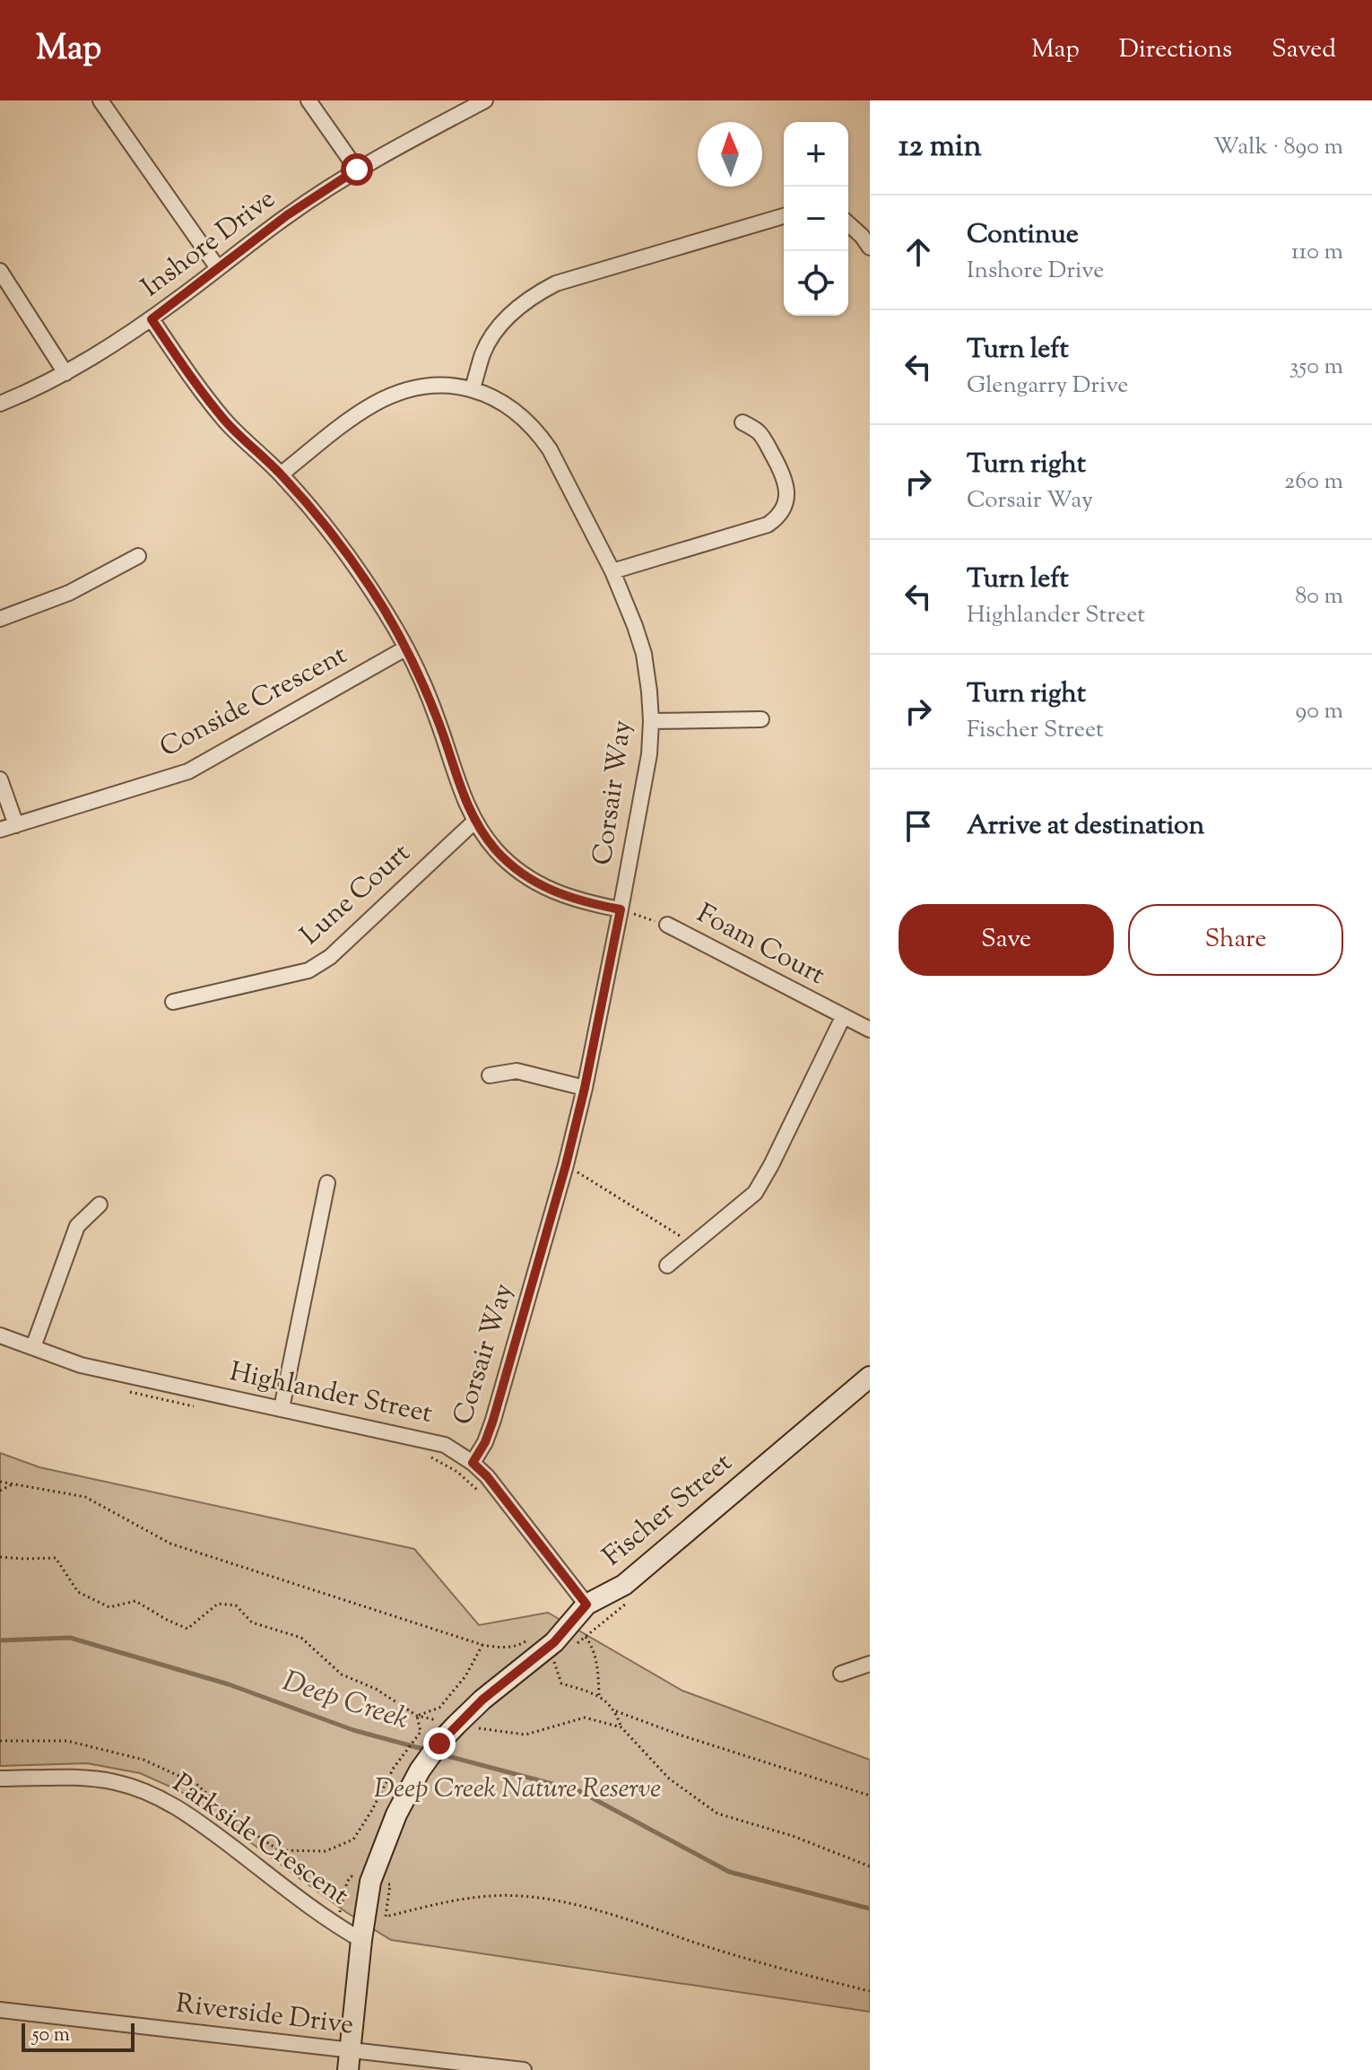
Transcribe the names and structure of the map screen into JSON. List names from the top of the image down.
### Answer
{
  "streets": {
    "street": [
      "Inshore Drive",
      "Conside Crescent",
      "Corsair Way",
      "Lune Court",
      "Foam Court",
      "Highlander Street",
      "Fischer Street",
      "Parkside Crescent",
      "Riverside Drive"
    ]
  },
  "crossings": [
    ["Corsair Way", "Highlander Street"],
    ["Highlander Street", "Fischer Street"],
    ["Fischer Street", "Parkside Crescent"],
    ["Fischer Street", "Riverside Drive"]
  ],
  "water": ["Deep Creek"],
  "parks": ["Deep Creek Nature Reserve"],
  "scale_bar": "50 m",
  "north": "top",
  "page": {
    "header": "Map",
    "nav": ["Map", "Directions", "Saved"],
    "heading": ["12 min", "Walk · 890 m"],
    "map_buttons": ["+", "−"],
    "list": [
      ["Continue", "Inshore Drive", "110 m"],
      ["Turn left", "Glengarry Drive", "350 m"],
      ["Turn right", "Corsair Way", "260 m"],
      ["Turn left", "Highlander Street", "80 m"],
      ["Turn right", "Fischer Street", "90 m"],
      "Arrive at destination"
    ],
    "buttons": ["Save", "Share"],
    "scale": "50 m"
  }
}
